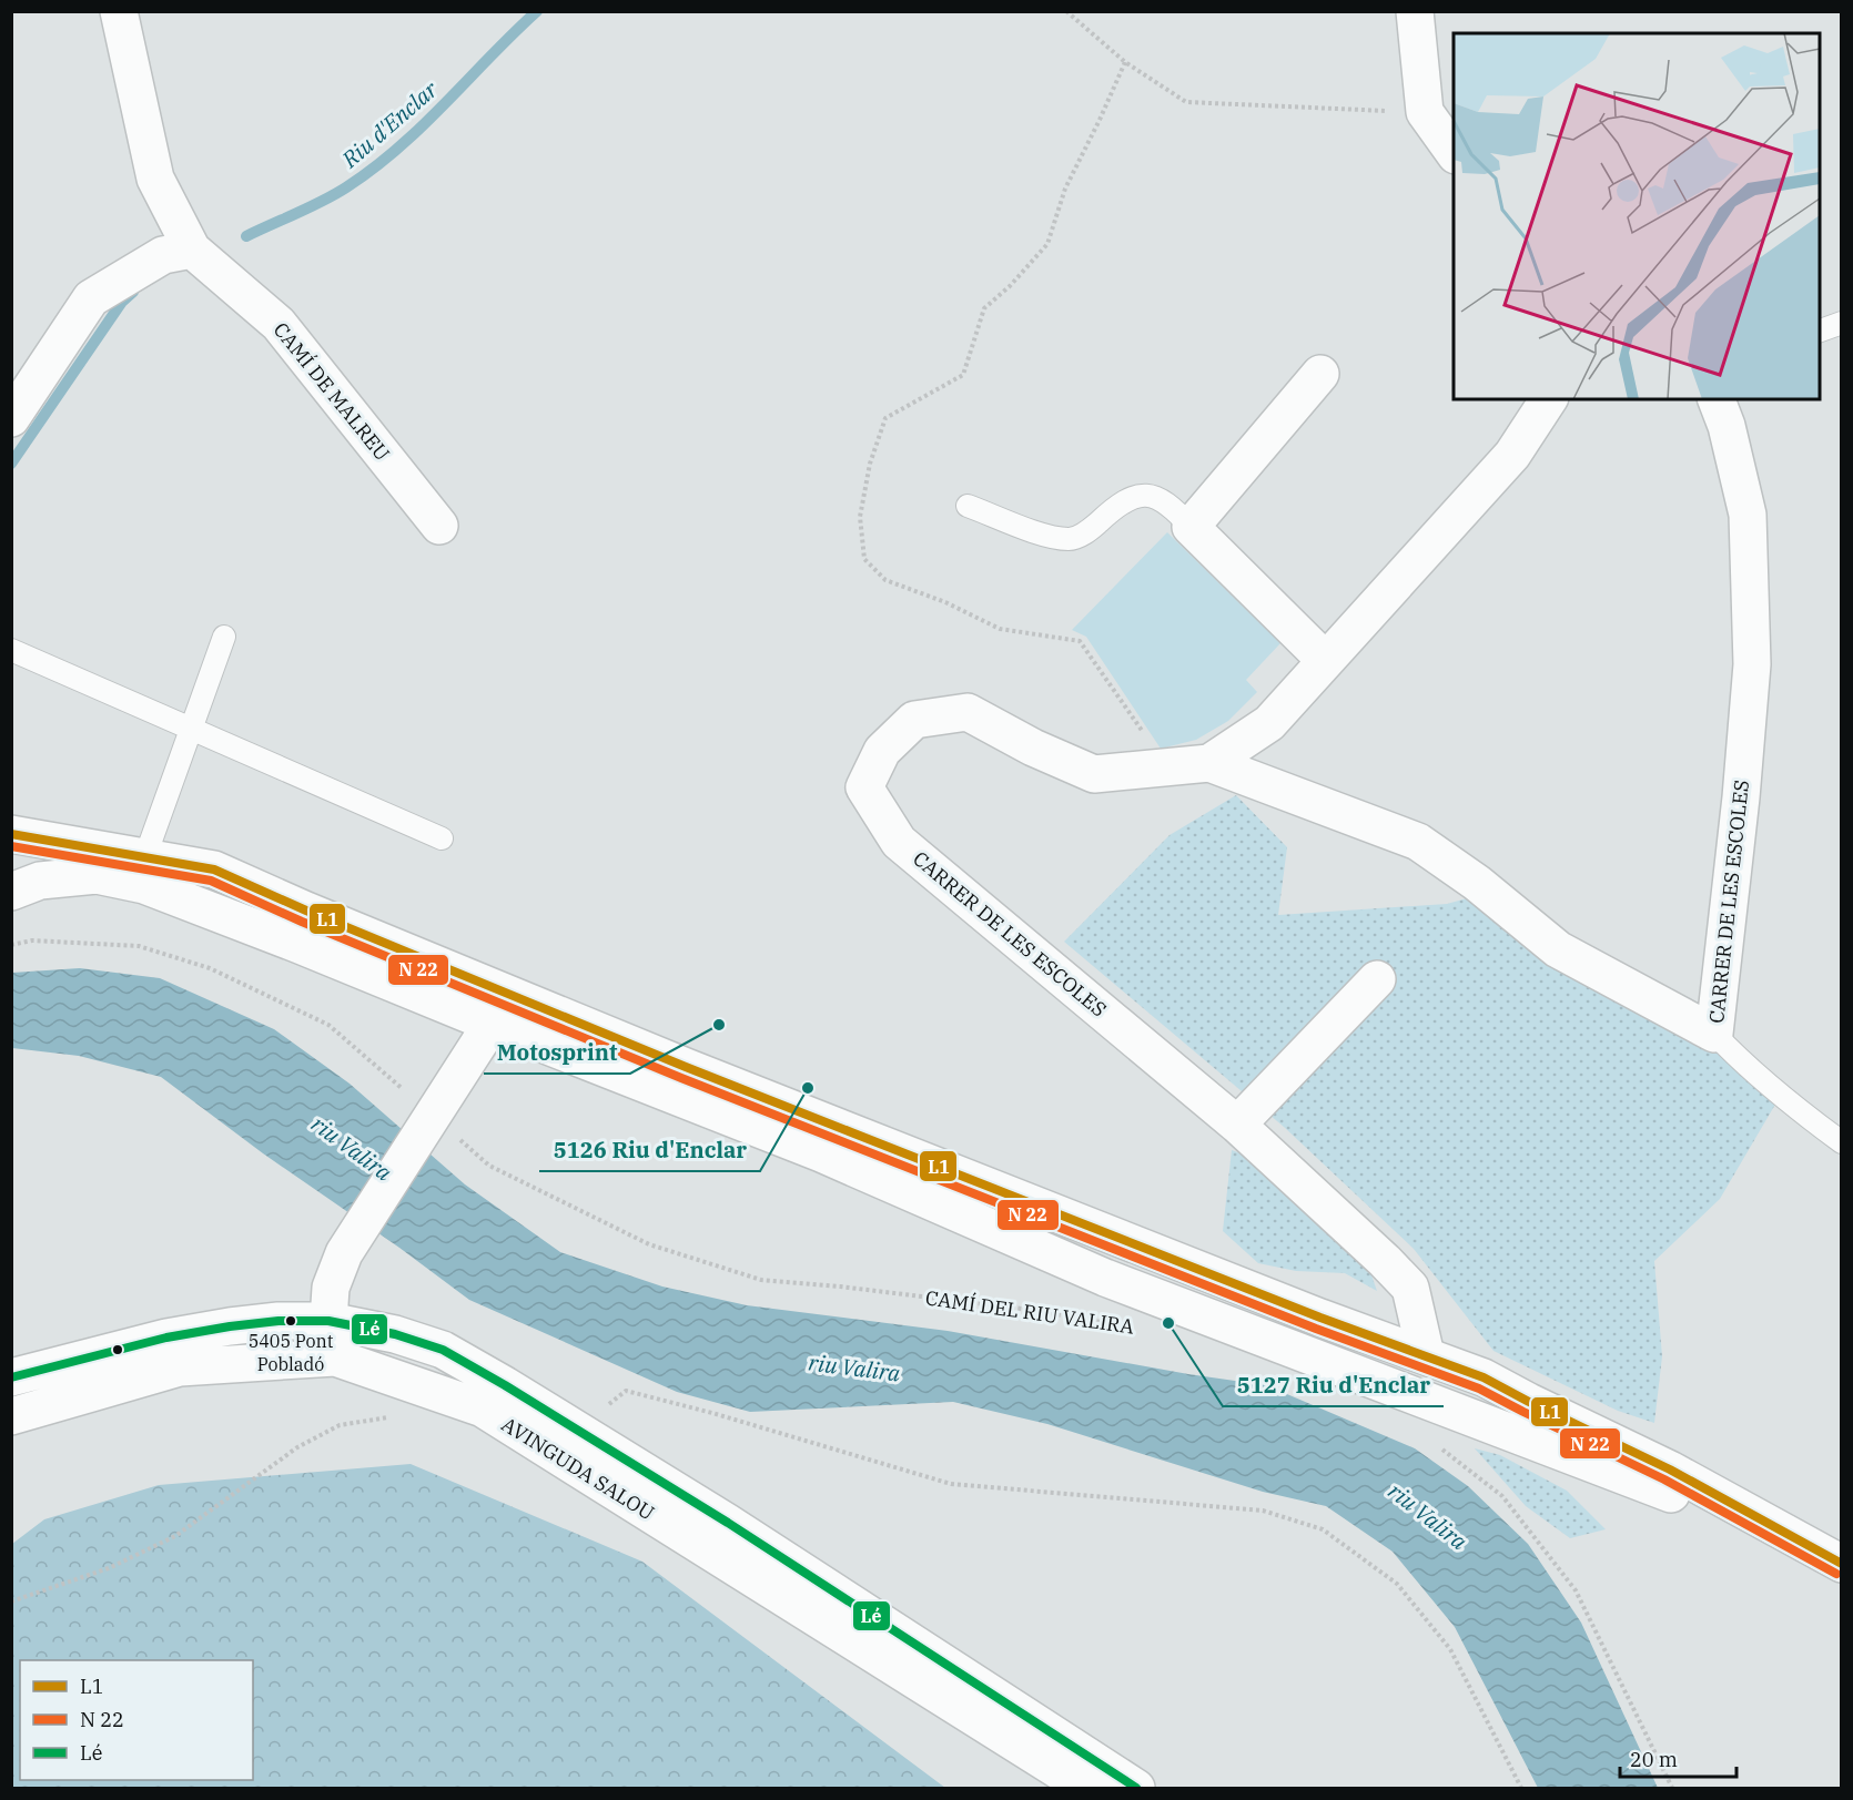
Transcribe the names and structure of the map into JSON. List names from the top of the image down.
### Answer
{
  "streets": {
    "main road": ["CAMÍ DE MALREU", "CARRER DE LES ESCOLES", "AVINGUDA SALOU"],
    "path": ["CAMÍ DEL RIU VALIRA"]
  },
  "water": ["Riu d'Enclar", "riu Valira"],
  "places": [
    "Motosprint",
    "5126 Riu d'Enclar",
    "5405 Pont Pobladó",
    "5127 Riu d'Enclar"
  ],
  "lines": ["transit line L1", "transit line Lé"],
  "legend": ["L1", "N 22", "Lé"],
  "scale_bar": "20 m"
}
